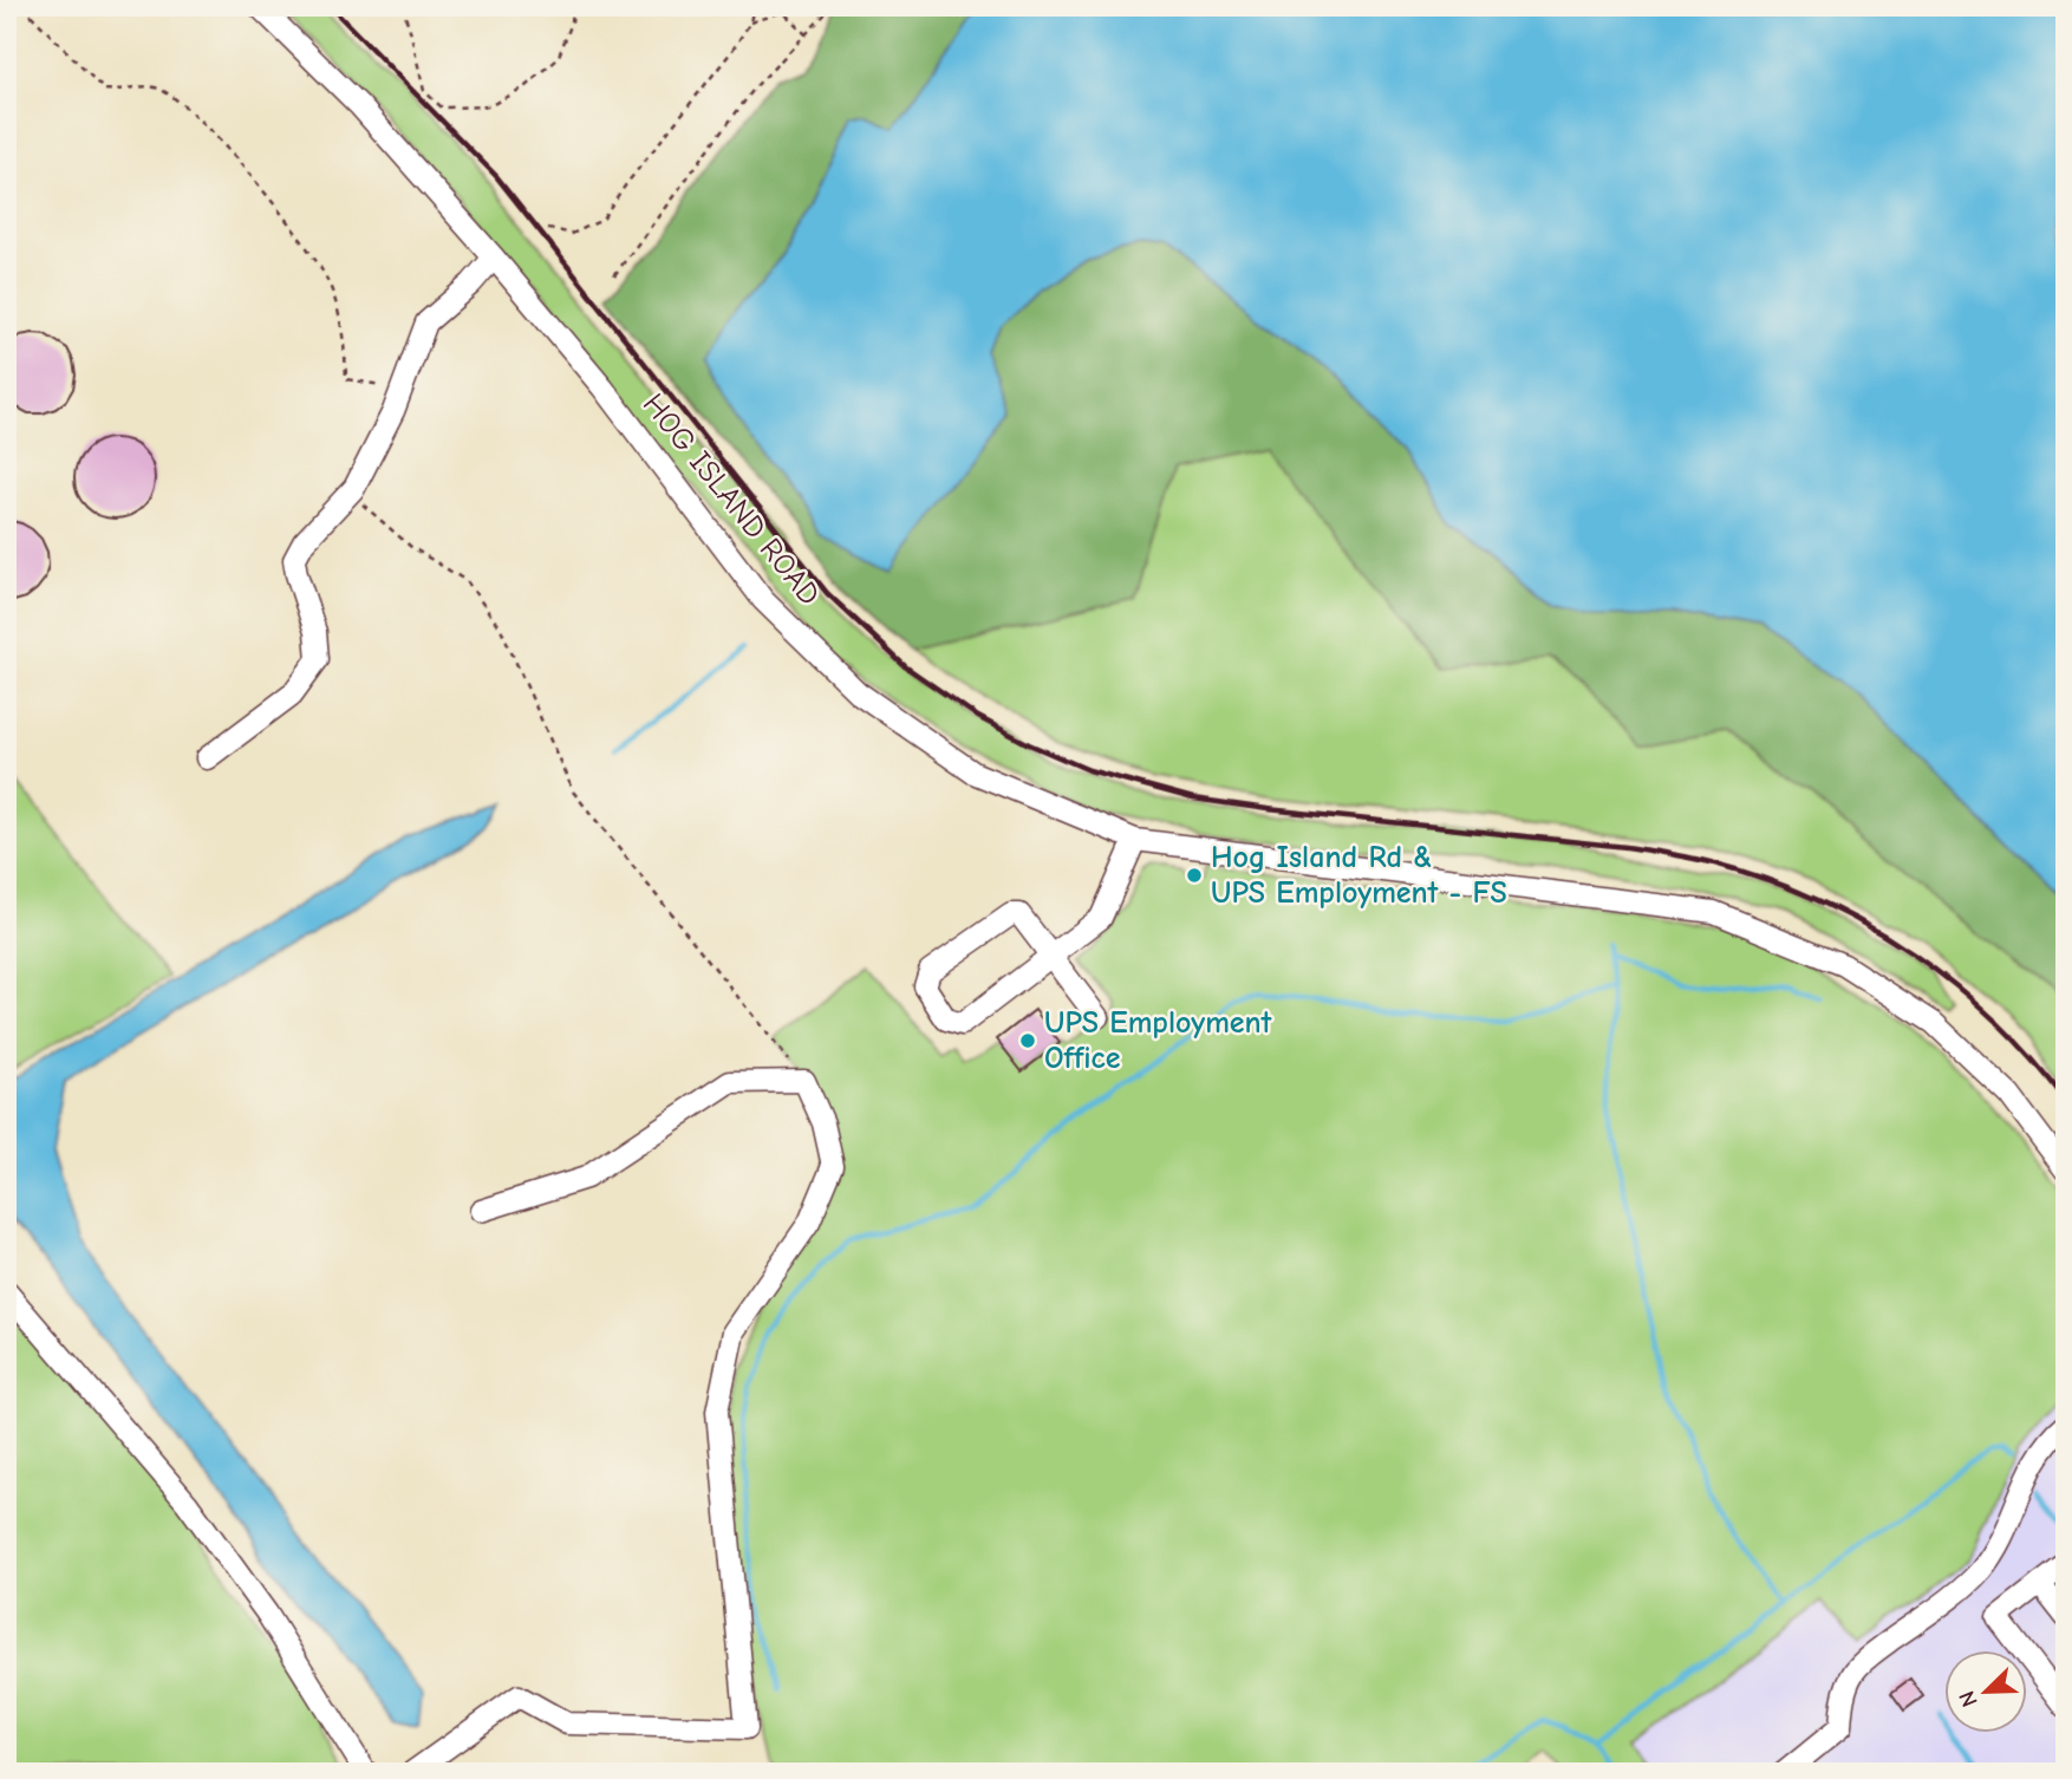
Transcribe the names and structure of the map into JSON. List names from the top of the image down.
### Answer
{
  "streets": {
    "street": ["HOG ISLAND ROAD"]
  },
  "places": ["Hog Island Rd & UPS Employment - FS", "UPS Employment Office"],
  "north": "bottom left"
}
